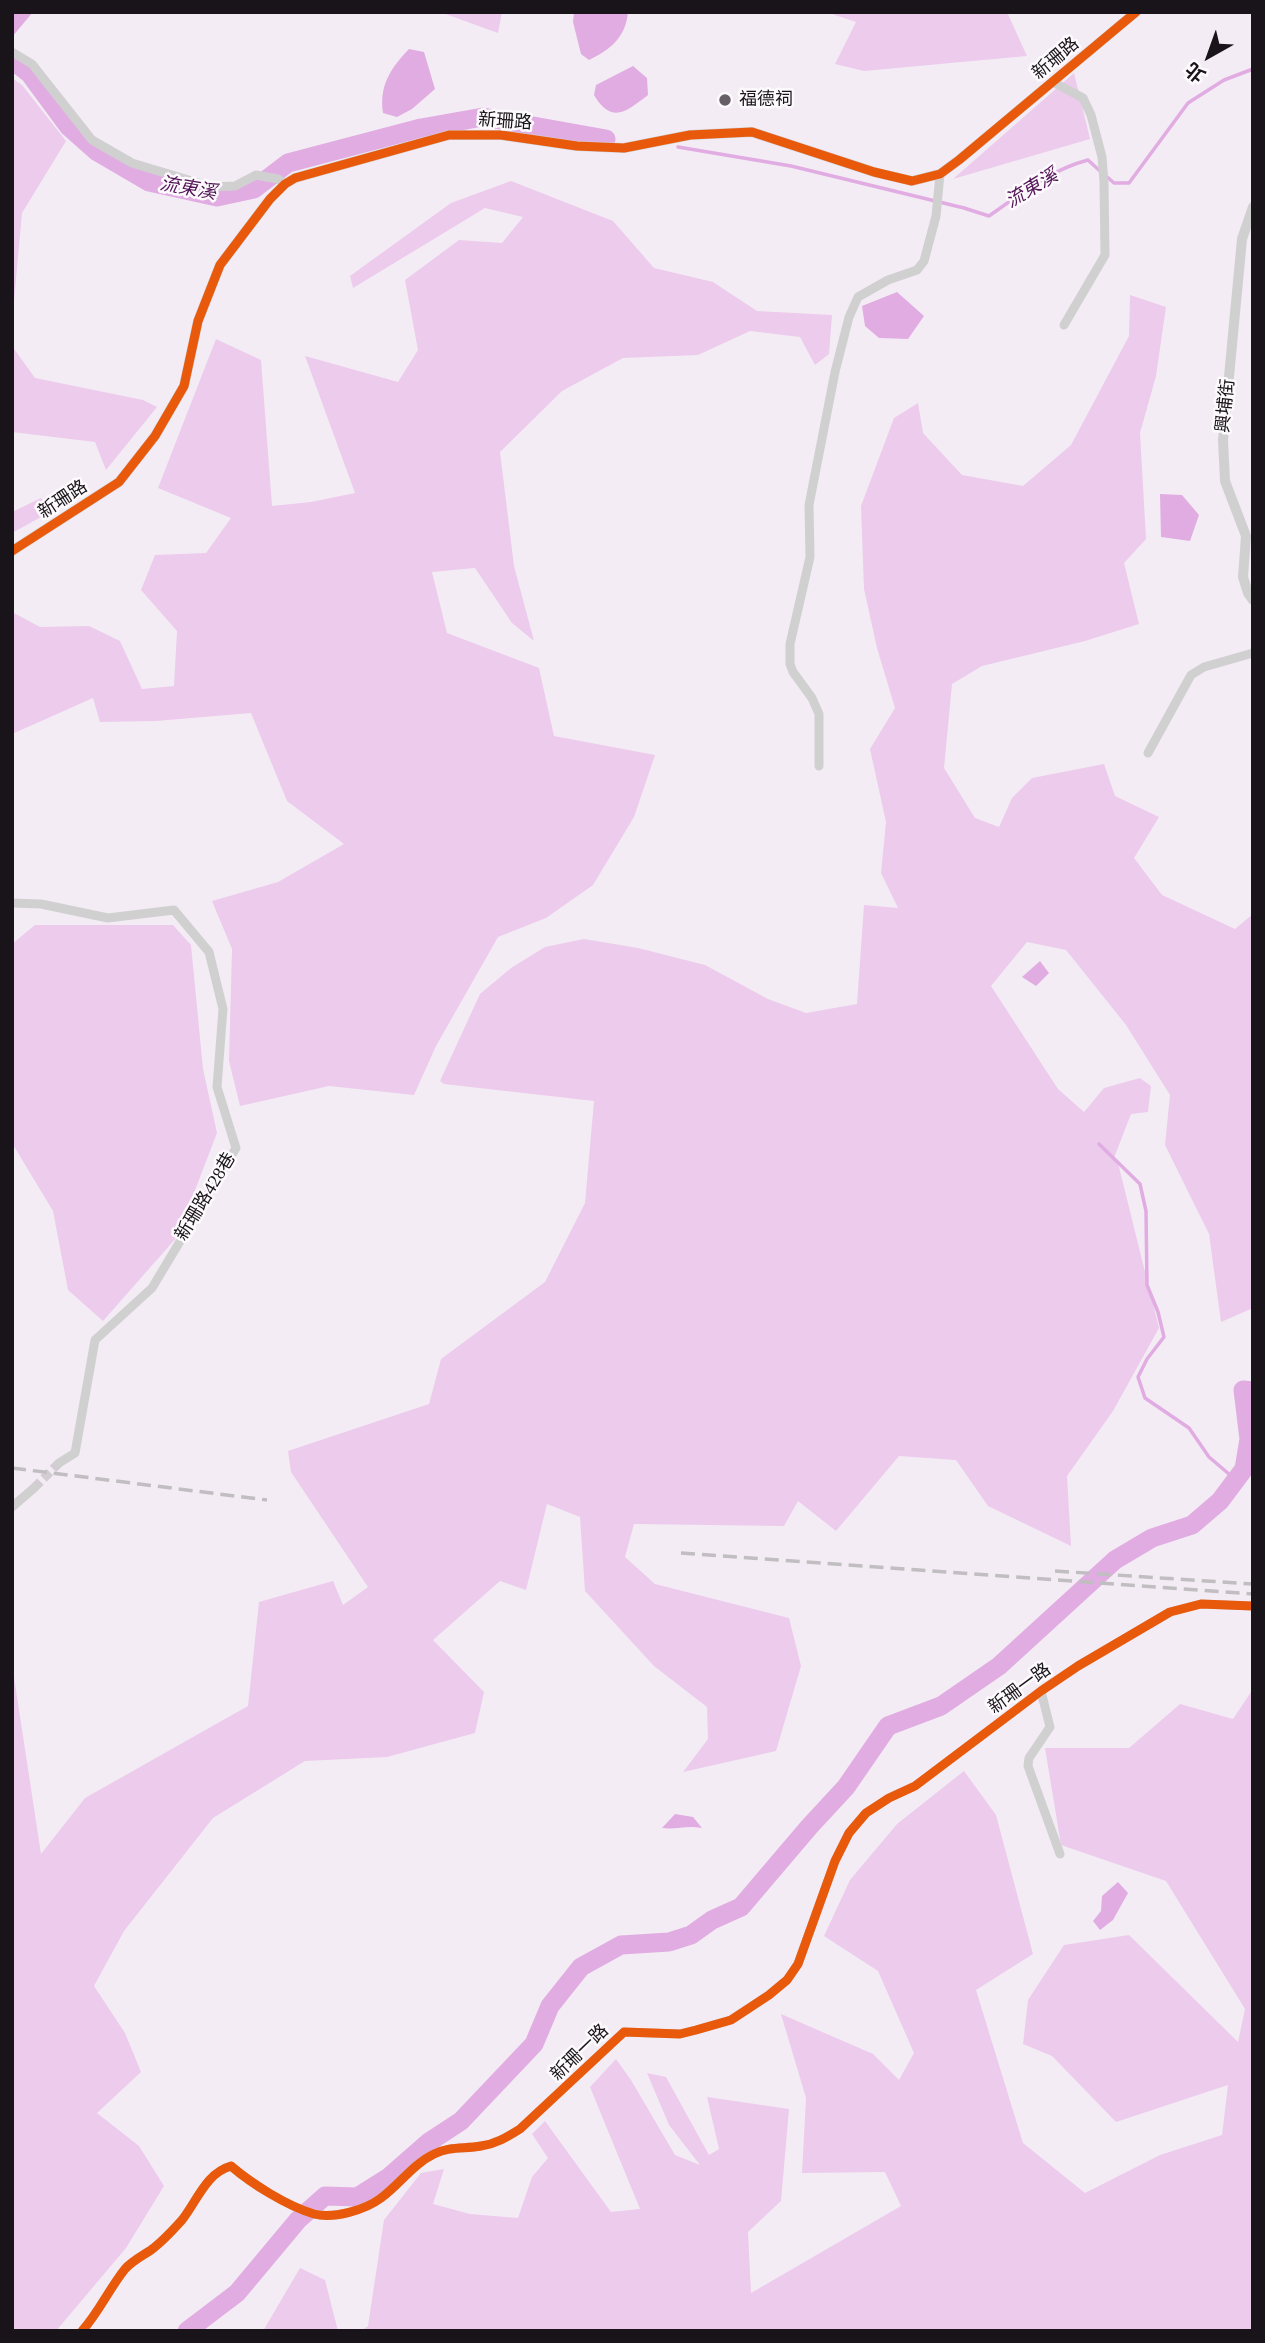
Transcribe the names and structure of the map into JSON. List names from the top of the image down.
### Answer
{
  "streets": {
    "street": [
      "新珊路",
      "興埔街",
      "新珊路428巷",
      "新珊一路"
    ]
  },
  "water": ["流東溪"],
  "places": ["福德祠"],
  "north": "bottom left"
}
